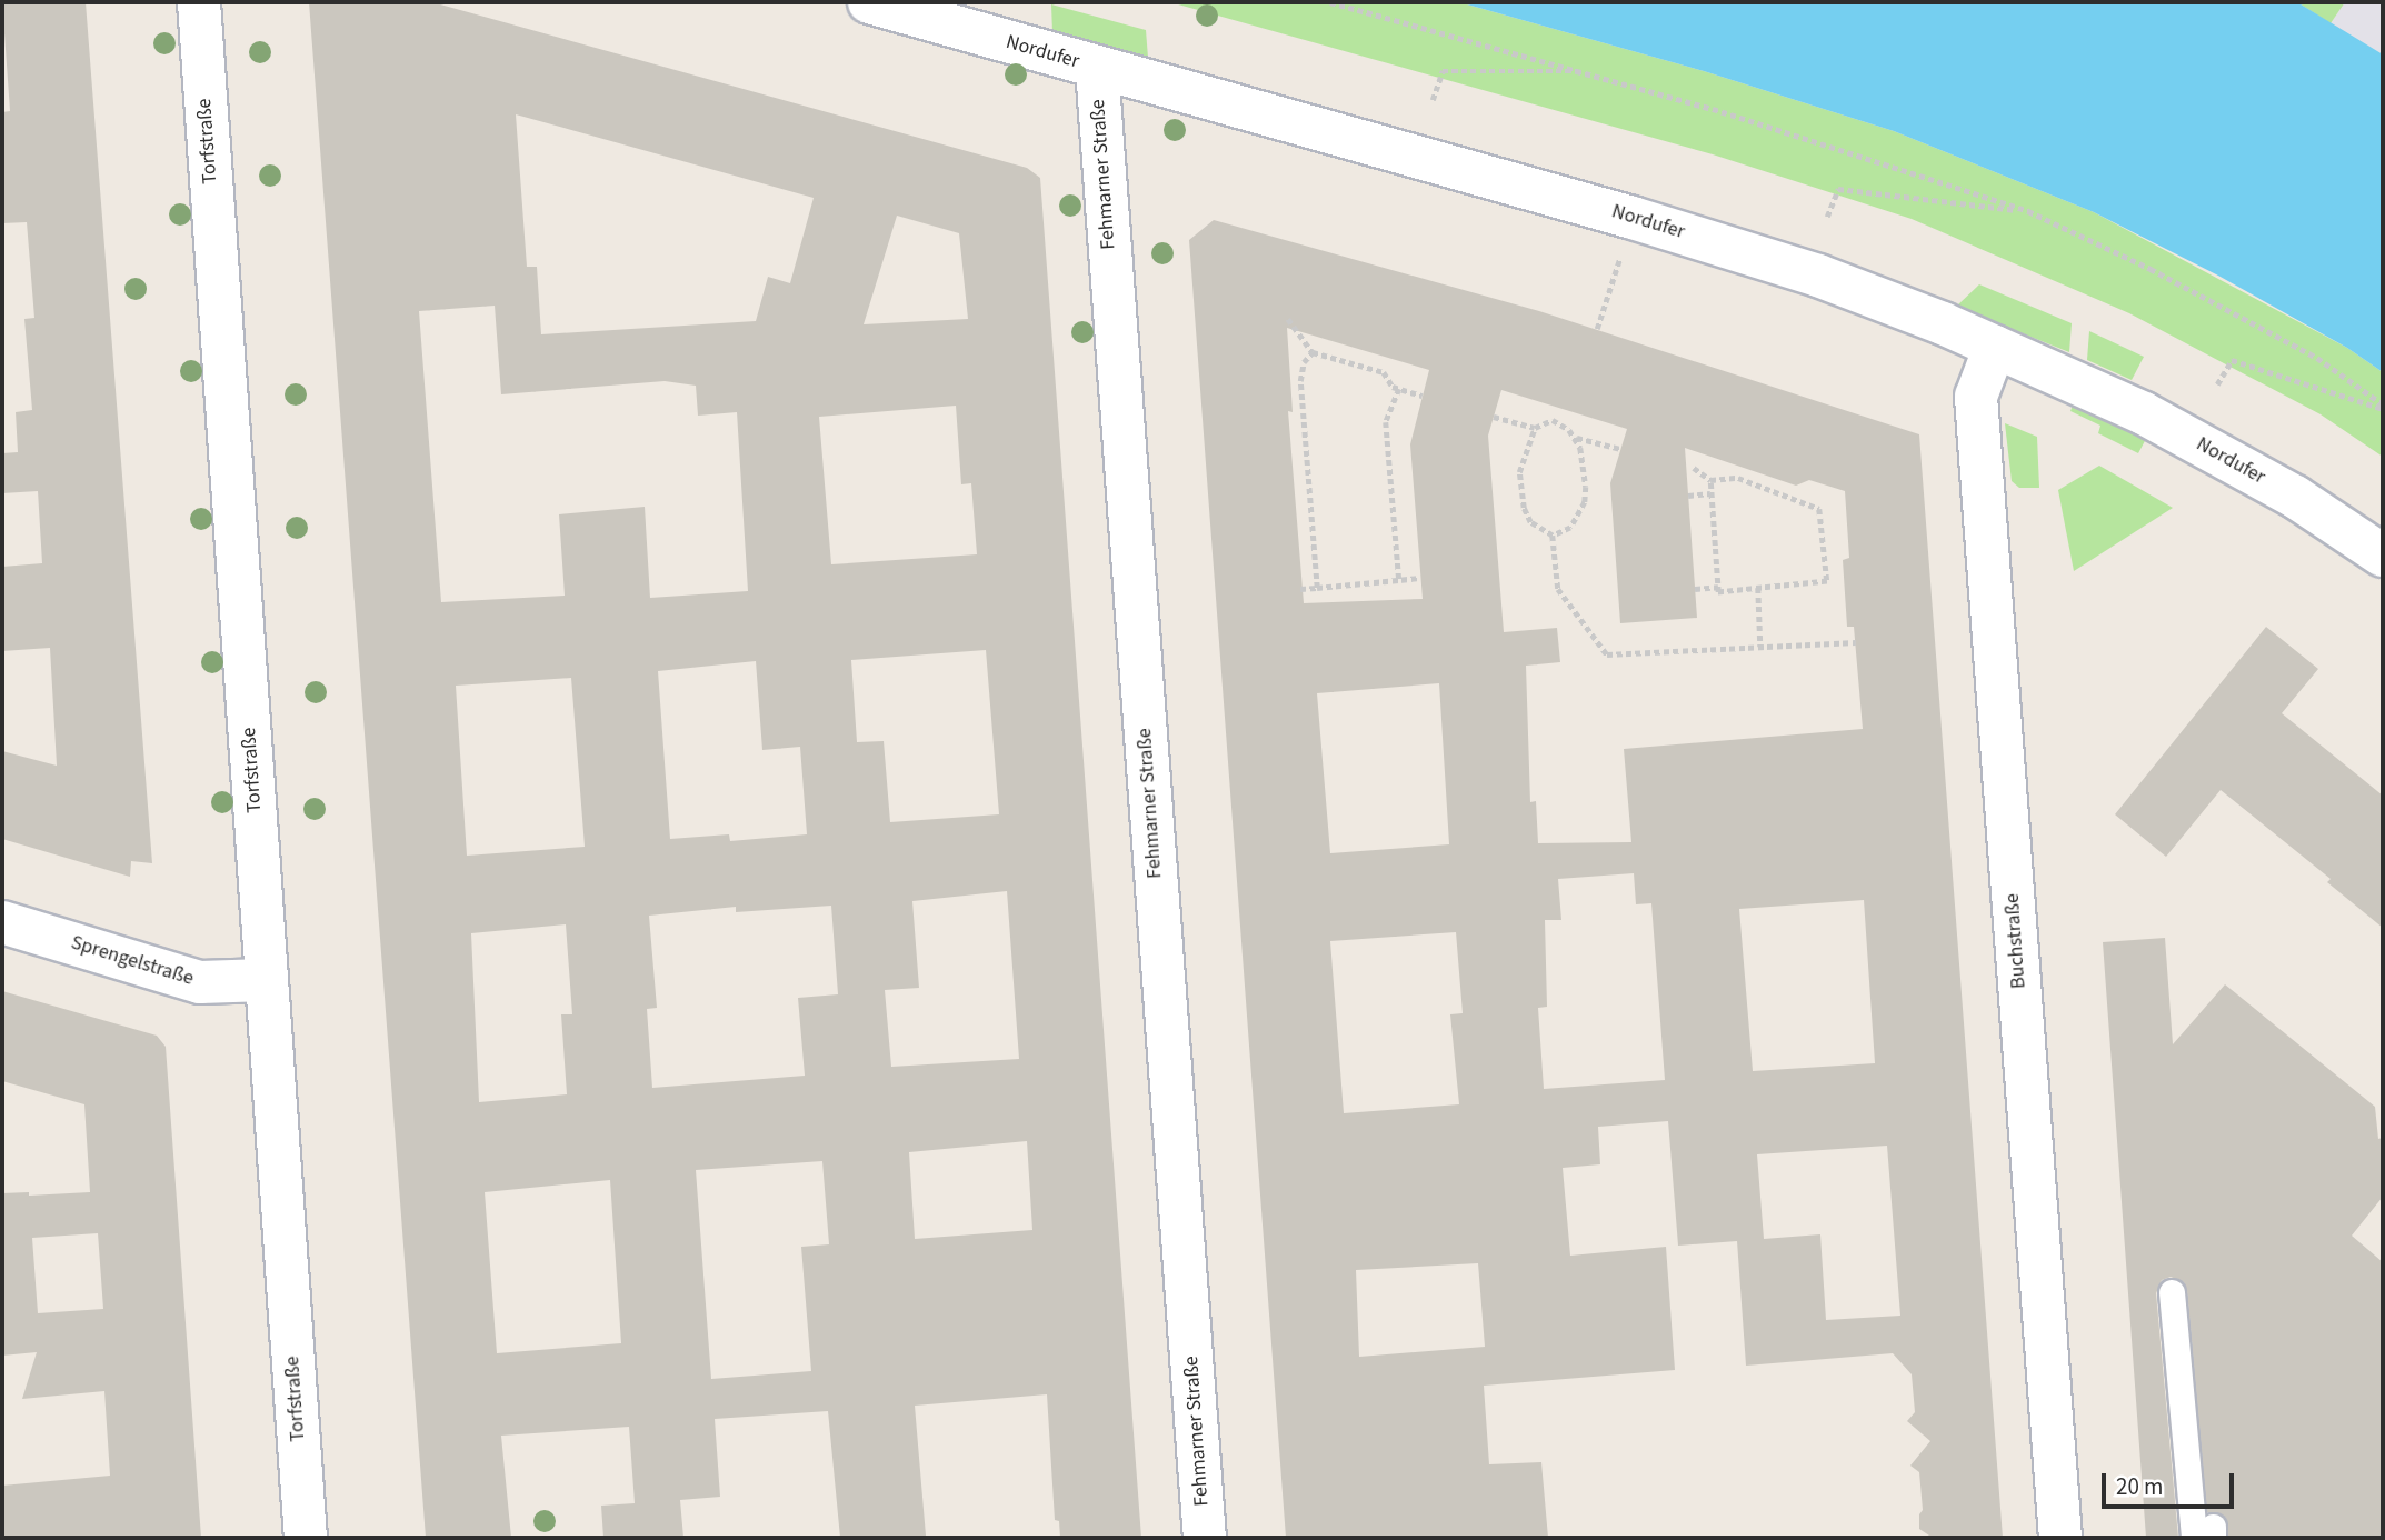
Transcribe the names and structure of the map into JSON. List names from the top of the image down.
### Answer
{
  "streets": {
    "street": [
      "Nordufer",
      "Torfstraße",
      "Fehmarner Straße",
      "Buchstraße",
      "Sprengelstraße"
    ]
  },
  "crossings": [
    ["Nordufer", "Fehmarner Straße"],
    ["Nordufer", "Buchstraße"],
    ["Torfstraße", "Sprengelstraße"]
  ],
  "scale_bar": "20 m"
}
